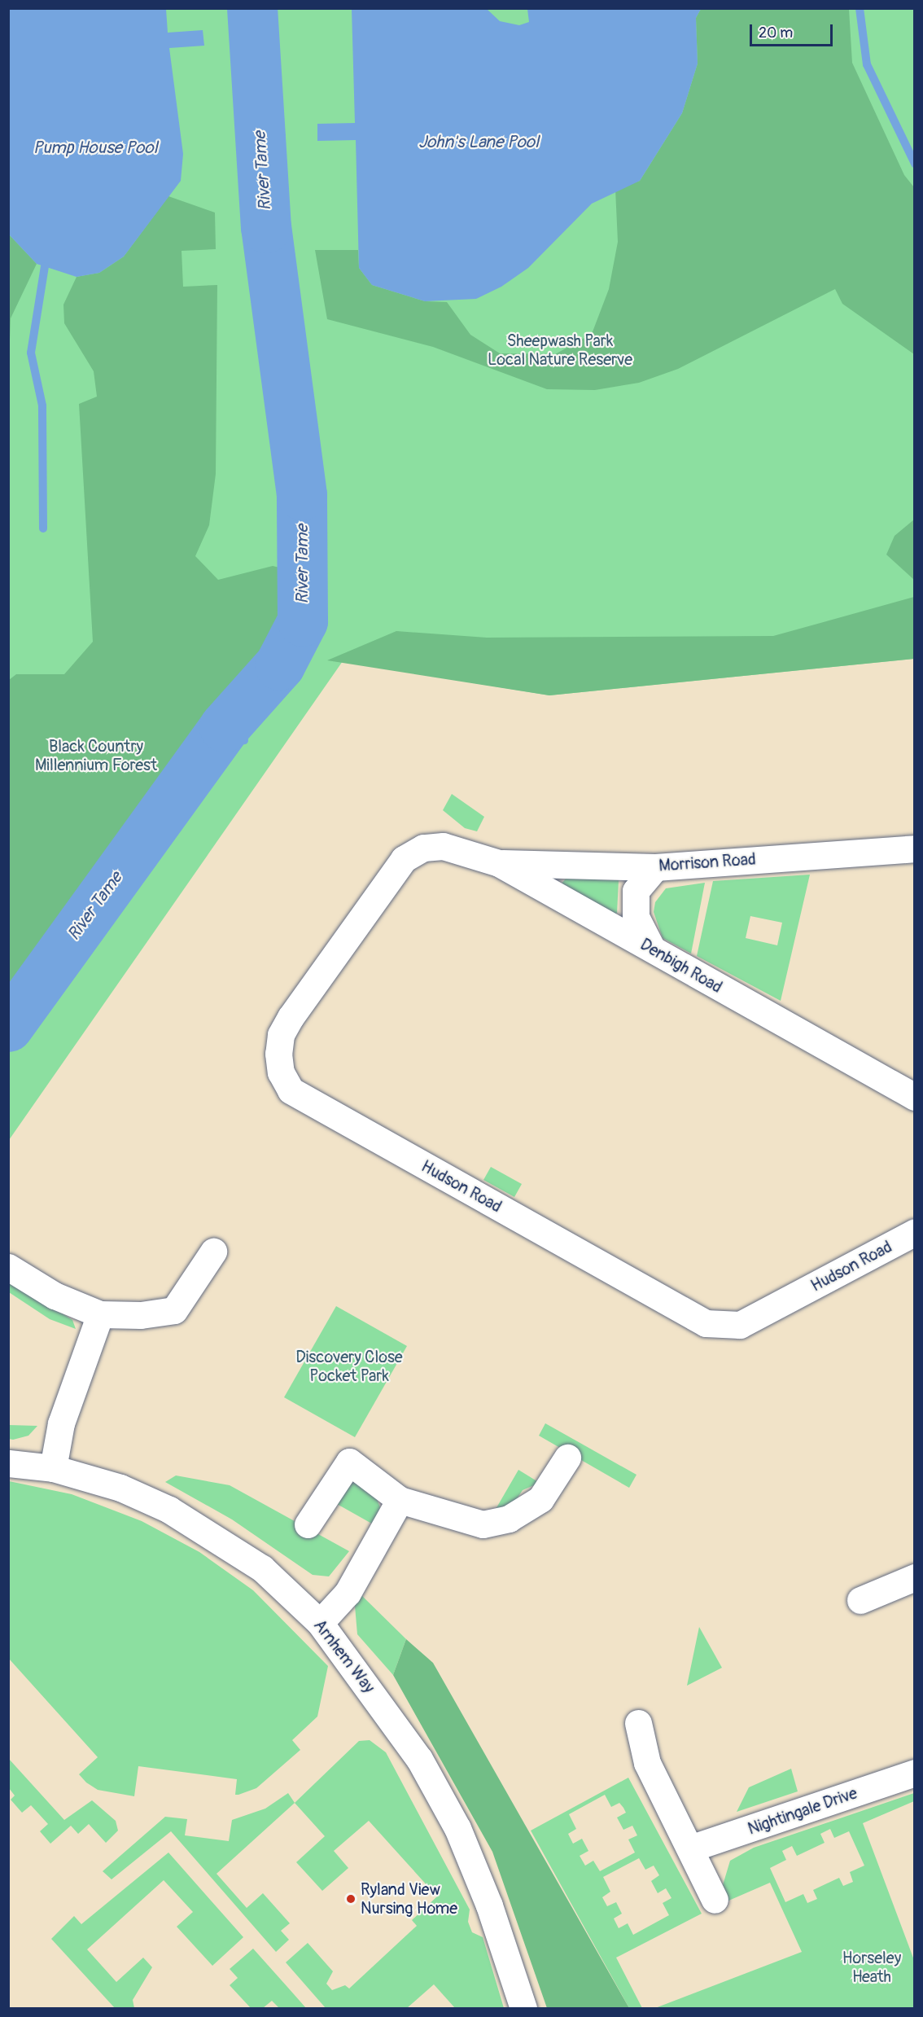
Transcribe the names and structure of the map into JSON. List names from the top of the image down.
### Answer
{
  "streets": {
    "street": [
      "Morrison Road",
      "Denbigh Road",
      "Hudson Road",
      "Arnhem Way",
      "Nightingale Drive"
    ]
  },
  "crossings": [
    ["Morrison Road", "Denbigh Road"],
    ["Denbigh Road", "Hudson Road"]
  ],
  "water": ["John's Lane Pool", "Pump House Pool", "River Tame"],
  "parks": [
    "Sheepwash Park Local Nature Reserve",
    "Black Country Millennium Forest",
    "Discovery Close Pocket Park",
    "Horseley Heath"
  ],
  "places": ["Ryland View Nursing Home"],
  "scale_bar": "20 m"
}
